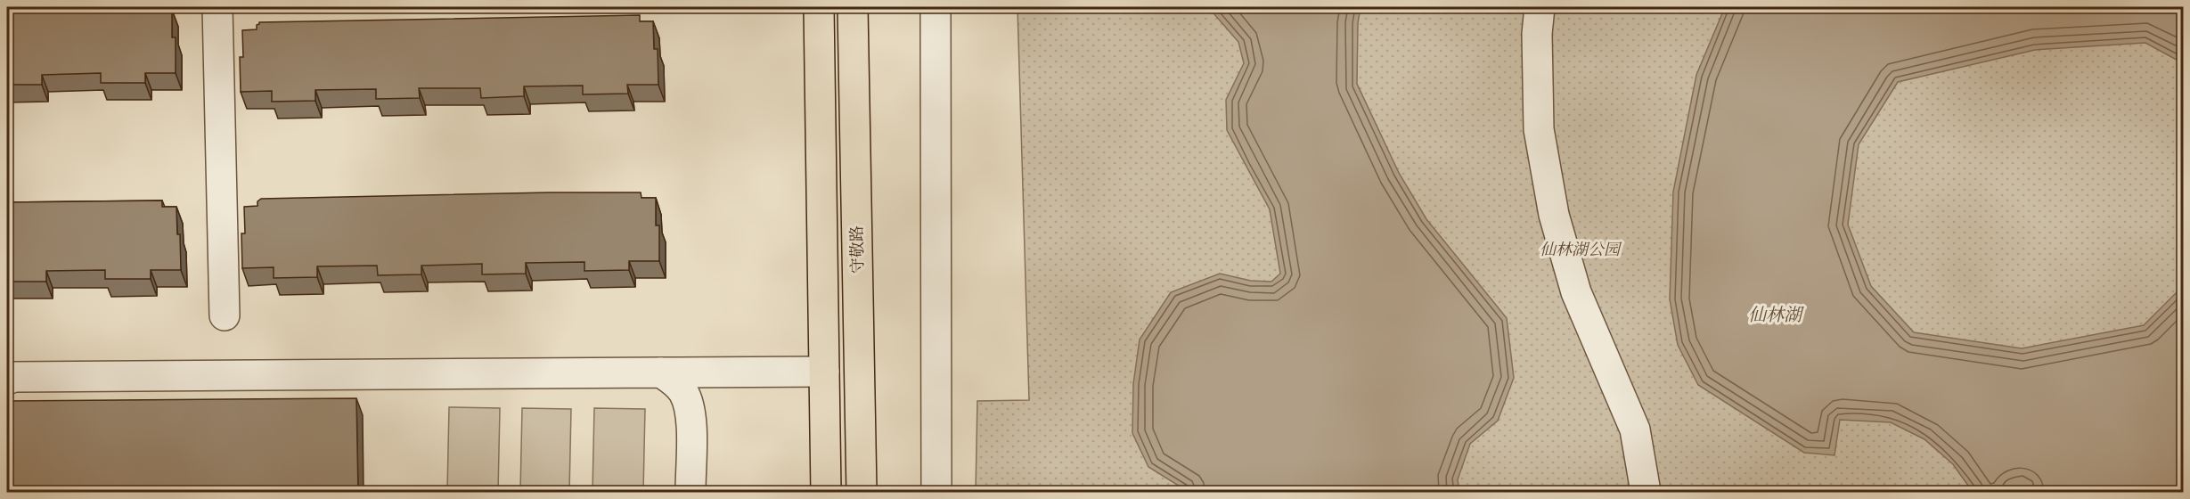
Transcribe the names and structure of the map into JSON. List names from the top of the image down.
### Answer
{
  "streets": {
    "main road": ["守敬路"]
  },
  "water": ["仙林湖"],
  "parks": ["仙林湖公园"]
}
